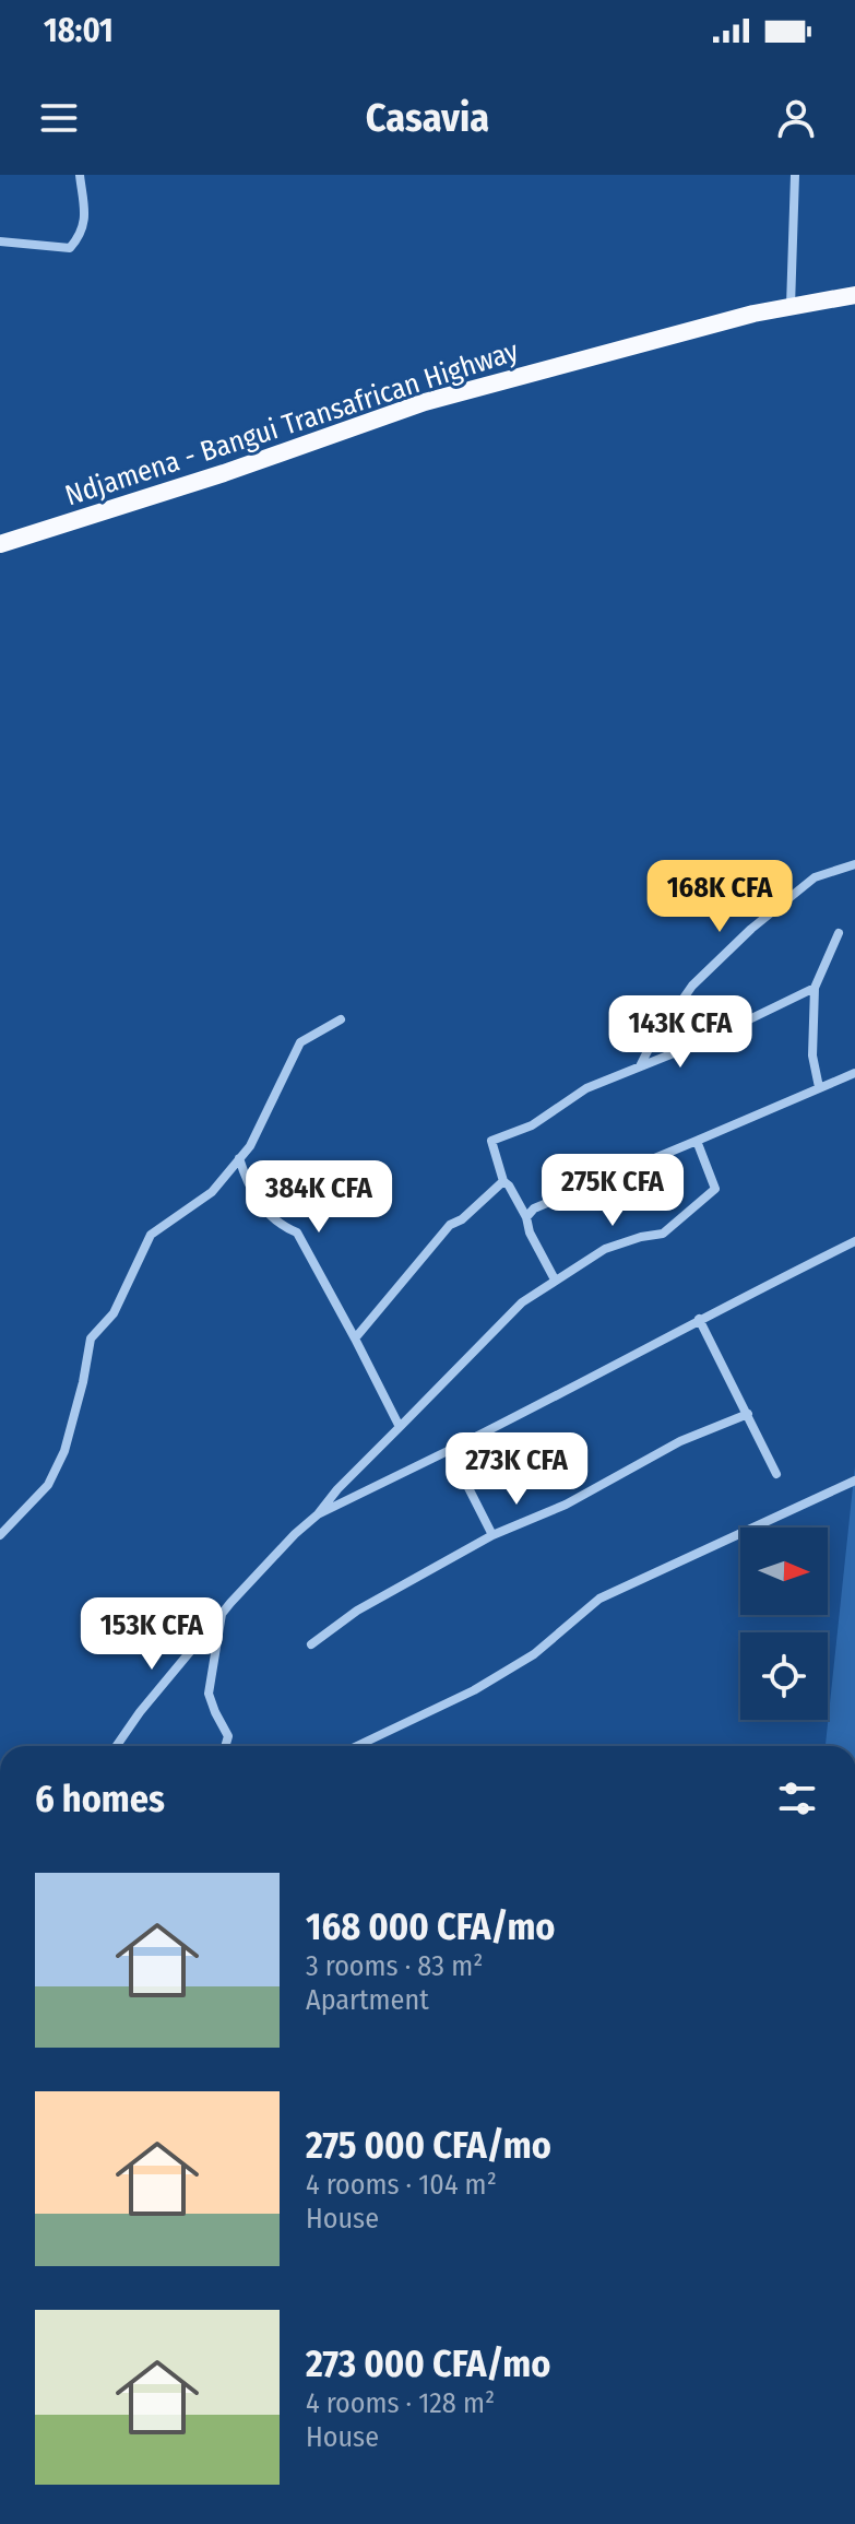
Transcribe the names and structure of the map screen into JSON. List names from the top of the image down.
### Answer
{
  "streets": {
    "highway": ["Ndjamena - Bangui Transafrican Highway"]
  },
  "north": "right",
  "page": {
    "status": "18:01",
    "header": "Casavia",
    "price": [
      "168K CFA",
      "143K CFA",
      "275K CFA",
      "384K CFA",
      "273K CFA",
      "153K CFA"
    ],
    "heading": "6 homes",
    "list": [
      {
        "name": "168 000 CFA/mo",
        "note": "3 rooms · 83 m² · Apartment"
      },
      {
        "name": "275 000 CFA/mo",
        "note": "4 rooms · 104 m² · House"
      },
      {
        "name": "273 000 CFA/mo",
        "note": "4 rooms · 128 m² · House"
      }
    ]
  }
}
